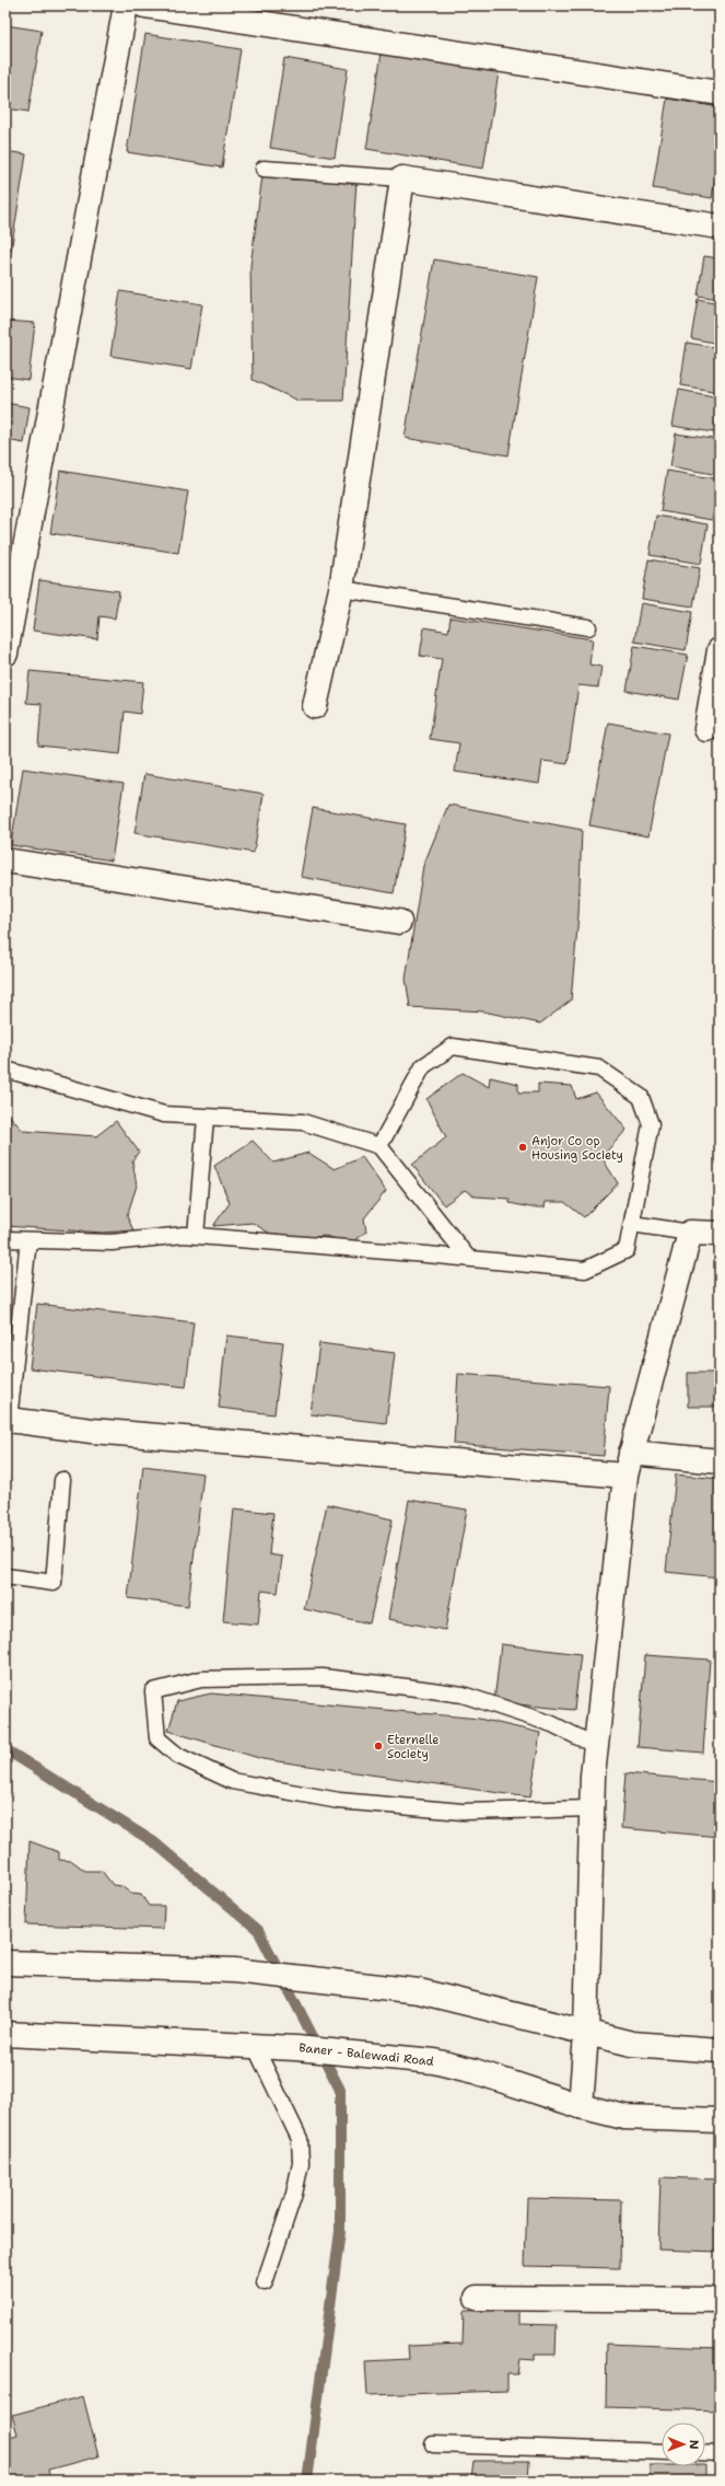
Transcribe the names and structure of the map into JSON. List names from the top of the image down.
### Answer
{
  "streets": {
    "street": ["Baner - Balewadi Road"]
  },
  "places": ["Anjor Co op Housing Society", "Eternelle Society"],
  "north": "right"
}
